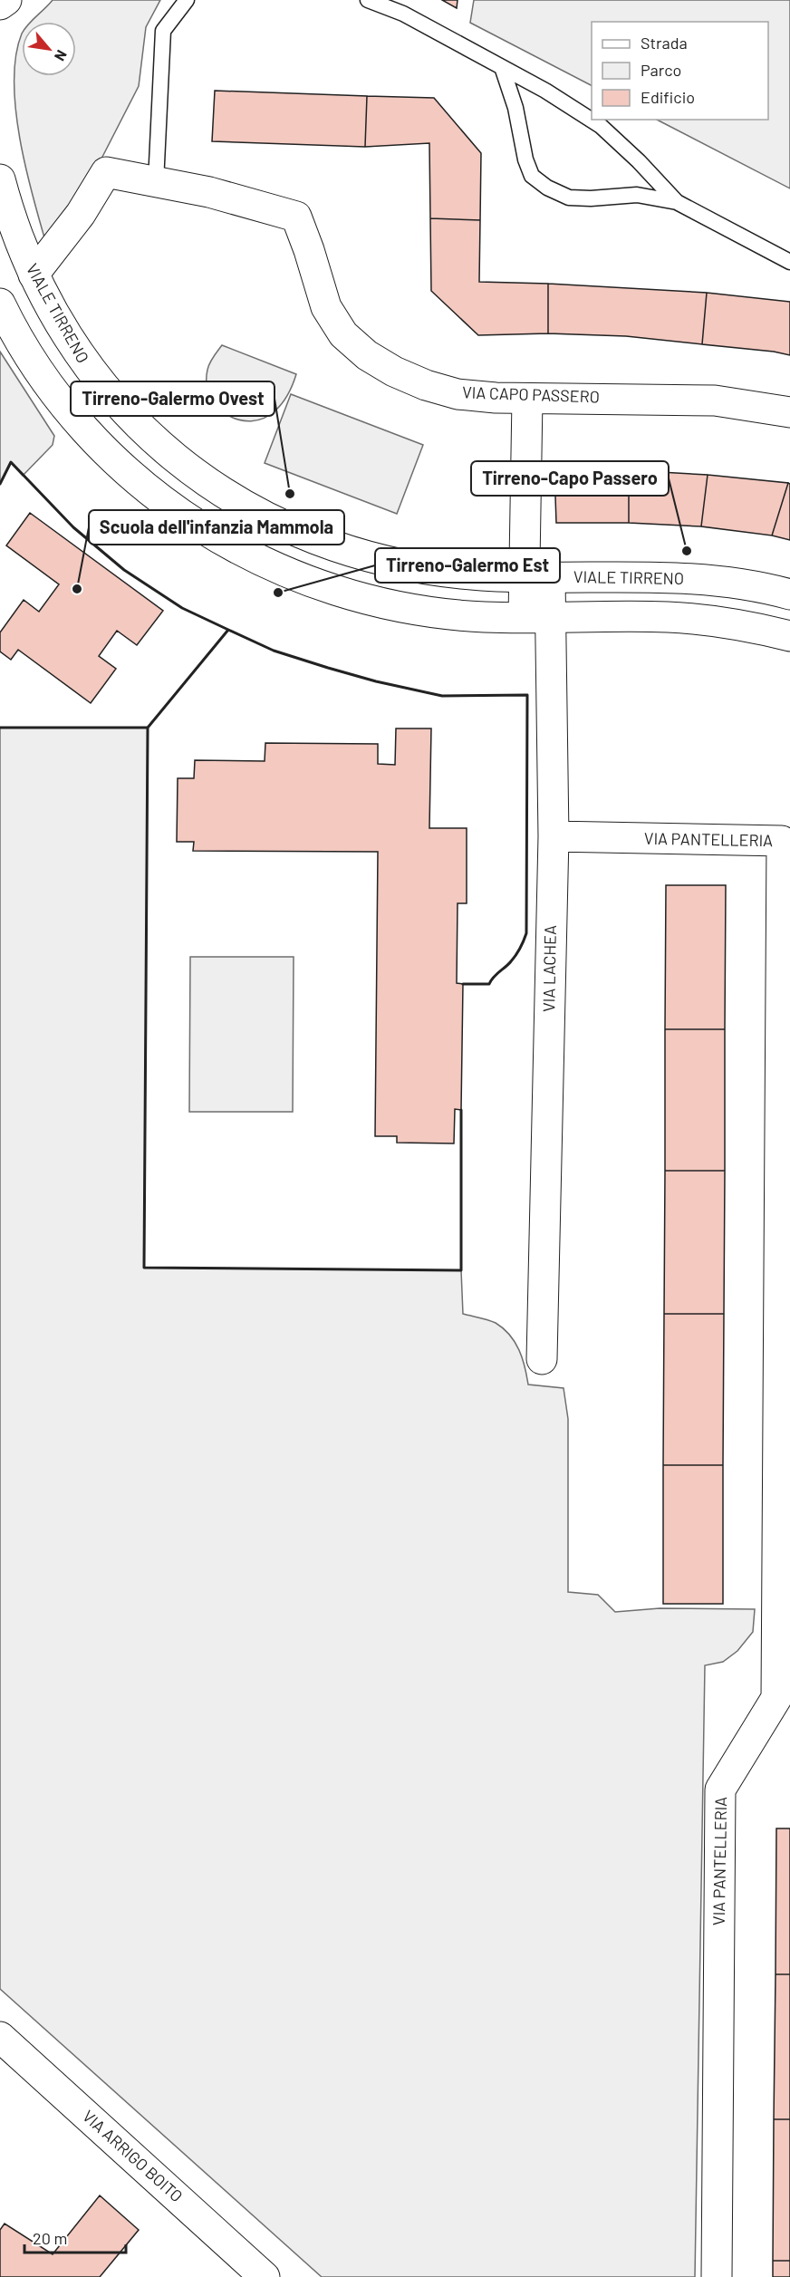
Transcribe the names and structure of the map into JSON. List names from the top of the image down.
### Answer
{
  "streets": {
    "street": [
      "VIALE TIRRENO",
      "VIA CAPO PASSERO",
      "VIA PANTELLERIA",
      "VIA LACHEA",
      "VIA ARRIGO BOITO"
    ]
  },
  "crossings": [
    ["VIALE TIRRENO", "VIA CAPO PASSERO"],
    ["VIALE TIRRENO", "VIA LACHEA"],
    ["VIA PANTELLERIA", "VIA LACHEA"]
  ],
  "places": [
    "Tirreno-Galermo Ovest",
    "Tirreno-Capo Passero",
    "Scuola dell'infanzia Mammola",
    "Tirreno-Galermo Est"
  ],
  "legend": ["Strada", "Parco", "Edificio"],
  "scale_bar": "20 m",
  "north": "bottom right"
}
